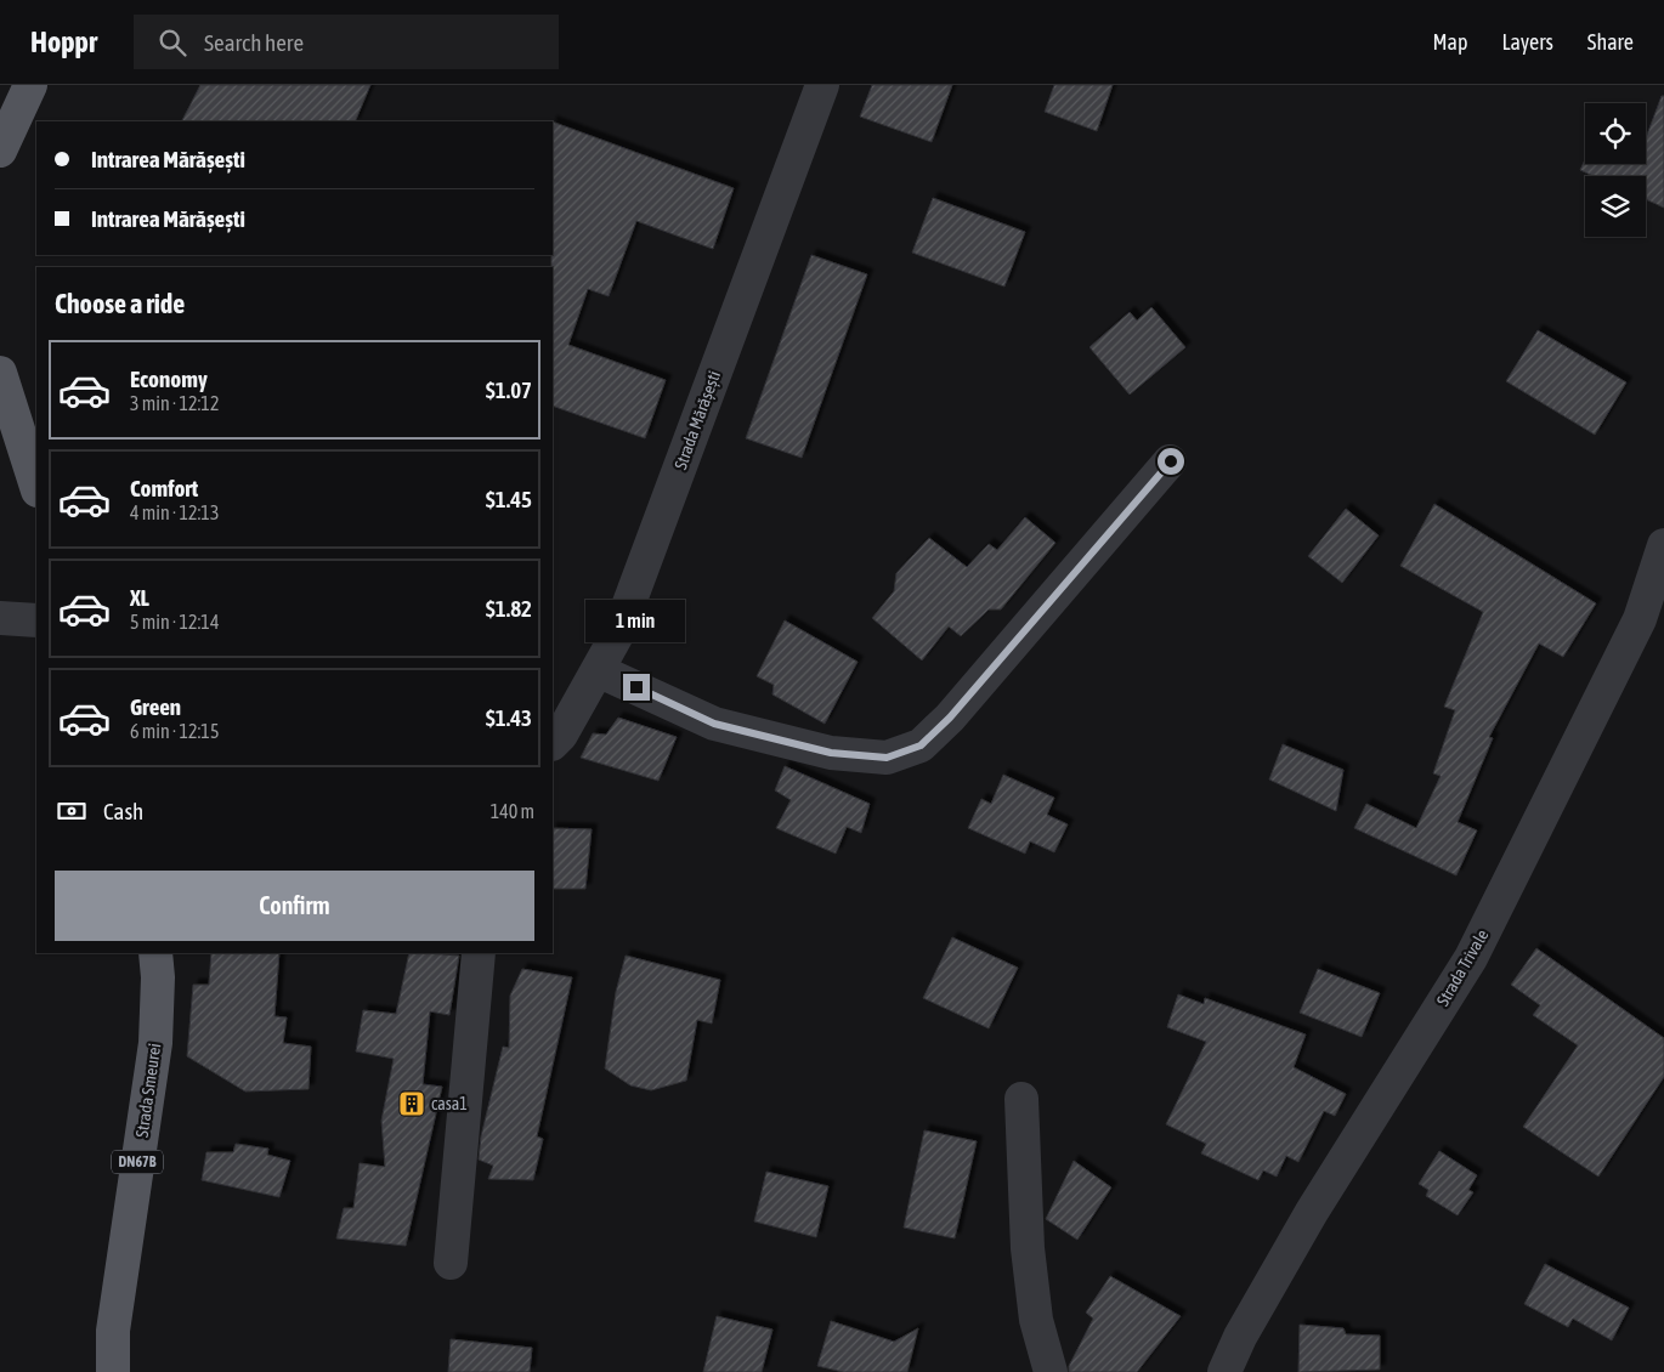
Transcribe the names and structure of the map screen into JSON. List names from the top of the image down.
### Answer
{
  "streets": {
    "main road": ["Strada Smeurei", "DN67B"],
    "street": ["Strada Mărășești", "Strada Trivale"]
  },
  "places": {
    "building": ["casa1"]
  },
  "page": {
    "header": "Hoppr",
    "search": "Search here",
    "nav": ["Map", "Layers", "Share"],
    "banner": ["Intrarea Mărășești", "Intrarea Mărășești"],
    "heading": "Choose a ride",
    "list": [
      {
        "name": "Economy",
        "note": "3 min · 12:12",
        "value": "$1.07"
      },
      {
        "name": "Comfort",
        "note": "4 min · 12:13",
        "value": "$1.45"
      },
      {
        "name": "XL",
        "note": "5 min · 12:14",
        "value": "$1.82"
      },
      {
        "name": "Green",
        "note": "6 min · 12:15",
        "value": "$1.43"
      }
    ],
    "bubble": "1 min",
    "pay": ["Cash", "140 m"],
    "buttons": "Confirm"
  }
}
